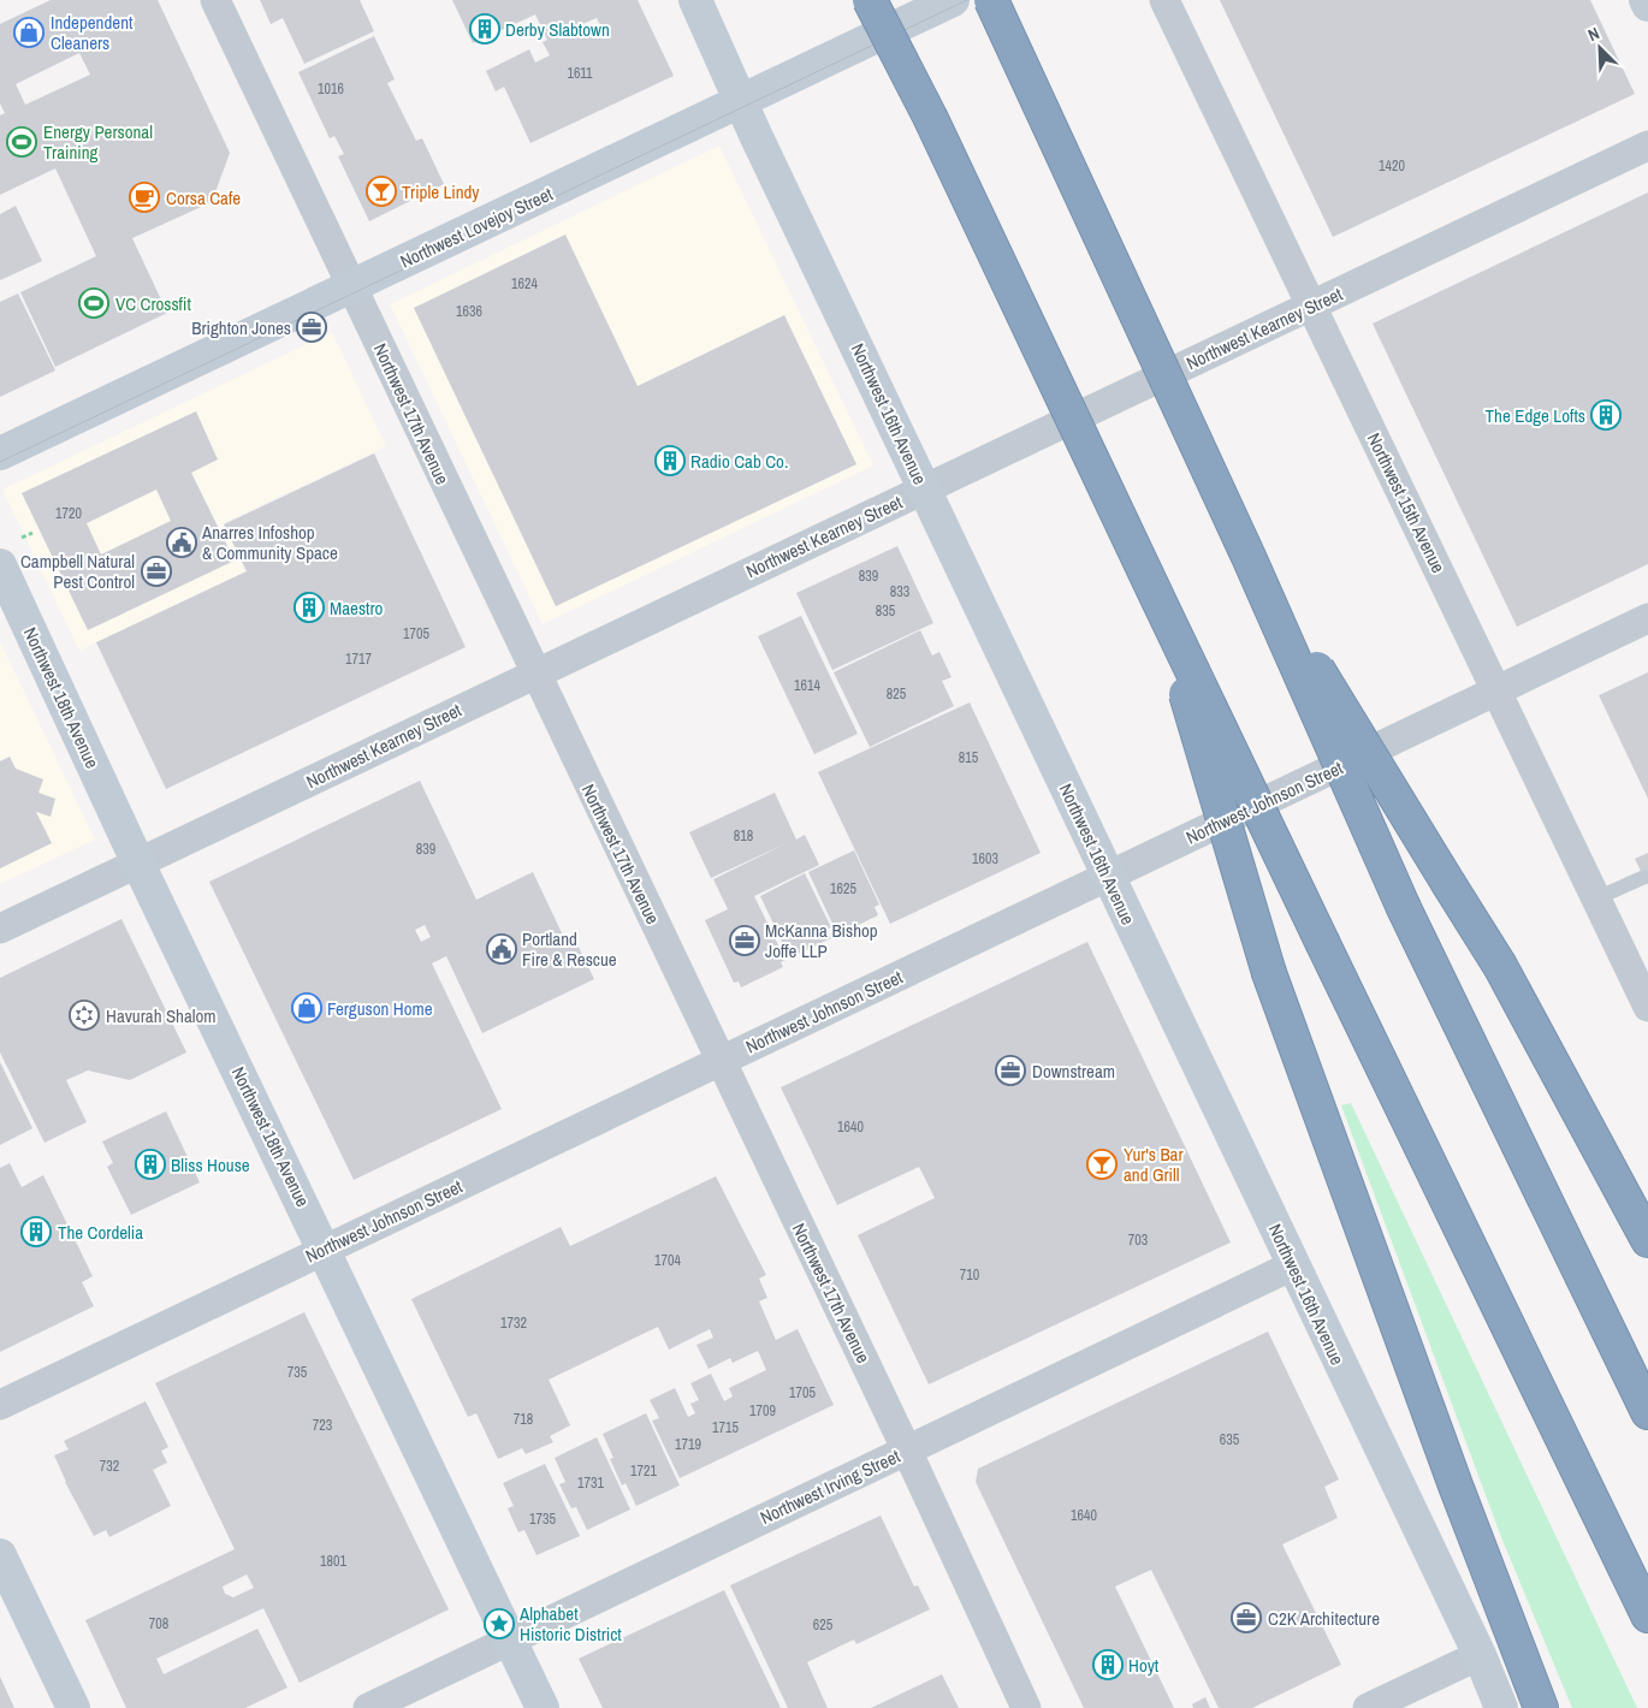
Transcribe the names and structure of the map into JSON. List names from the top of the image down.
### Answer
{
  "streets": {
    "main road": ["Northwest Lovejoy Street", "Northwest 16th Avenue", "Northwest 18th Avenue"],
    "street": [
      "Northwest Kearney Street",
      "Northwest 17th Avenue",
      "Northwest 15th Avenue",
      "Northwest Johnson Street",
      "Northwest Irving Street"
    ]
  },
  "crossings": [
    ["Northwest Lovejoy Street", "Northwest 17th Avenue"],
    ["Northwest Lovejoy Street", "Northwest 16th Avenue"],
    ["Northwest Kearney Street", "Northwest 17th Avenue"],
    ["Northwest Kearney Street", "Northwest 16th Avenue"],
    ["Northwest Kearney Street", "Northwest 15th Avenue"],
    ["Northwest Kearney Street", "Northwest 18th Avenue"],
    ["Northwest 17th Avenue", "Northwest Johnson Street"],
    ["Northwest 17th Avenue", "Northwest Irving Street"],
    ["Northwest 16th Avenue", "Northwest Johnson Street"],
    ["Northwest 16th Avenue", "Northwest Irving Street"],
    ["Northwest 15th Avenue", "Northwest Johnson Street"],
    ["Northwest 18th Avenue", "Northwest Johnson Street"],
    ["Northwest 18th Avenue", "Northwest Irving Street"]
  ],
  "places": {
    "building": [
      "Derby Slabtown",
      "The Edge Lofts",
      "Radio Cab Co.",
      "Maestro",
      "Bliss House",
      "The Cordelia",
      "Hoyt"
    ],
    "shop": ["Independent Cleaners", "Ferguson Home"],
    "sports": ["Energy Personal Training", "VC Crossfit"],
    "bar": ["Triple Lindy", "Yur's Bar and Grill"],
    "cafe": ["Corsa Cafe"],
    "office": [
      "Brighton Jones",
      "Campbell Natural Pest Control",
      "McKanna Bishop Joffe LLP",
      "Downstream",
      "C2K Architecture"
    ],
    "public building": ["Anarres Infoshop & Community Space", "Portland Fire & Rescue"],
    "synagogue": ["Havurah Shalom"],
    "place": ["Alphabet Historic District"]
  },
  "house_numbers": [
    "1611",
    "1016",
    "1420",
    "1624",
    "1636",
    "1720",
    "839",
    "833",
    "835",
    "1705",
    "1717",
    "1614",
    "825",
    "815",
    "818",
    "839",
    "1603",
    "1625",
    "1640",
    "703",
    "1704",
    "710",
    "1732",
    "735",
    "1705",
    "1709",
    "718",
    "723",
    "1715",
    "635",
    "1719",
    "732",
    "1721",
    "1731",
    "1640",
    "1735",
    "1801",
    "708",
    "625"
  ],
  "north": "top left"
}
